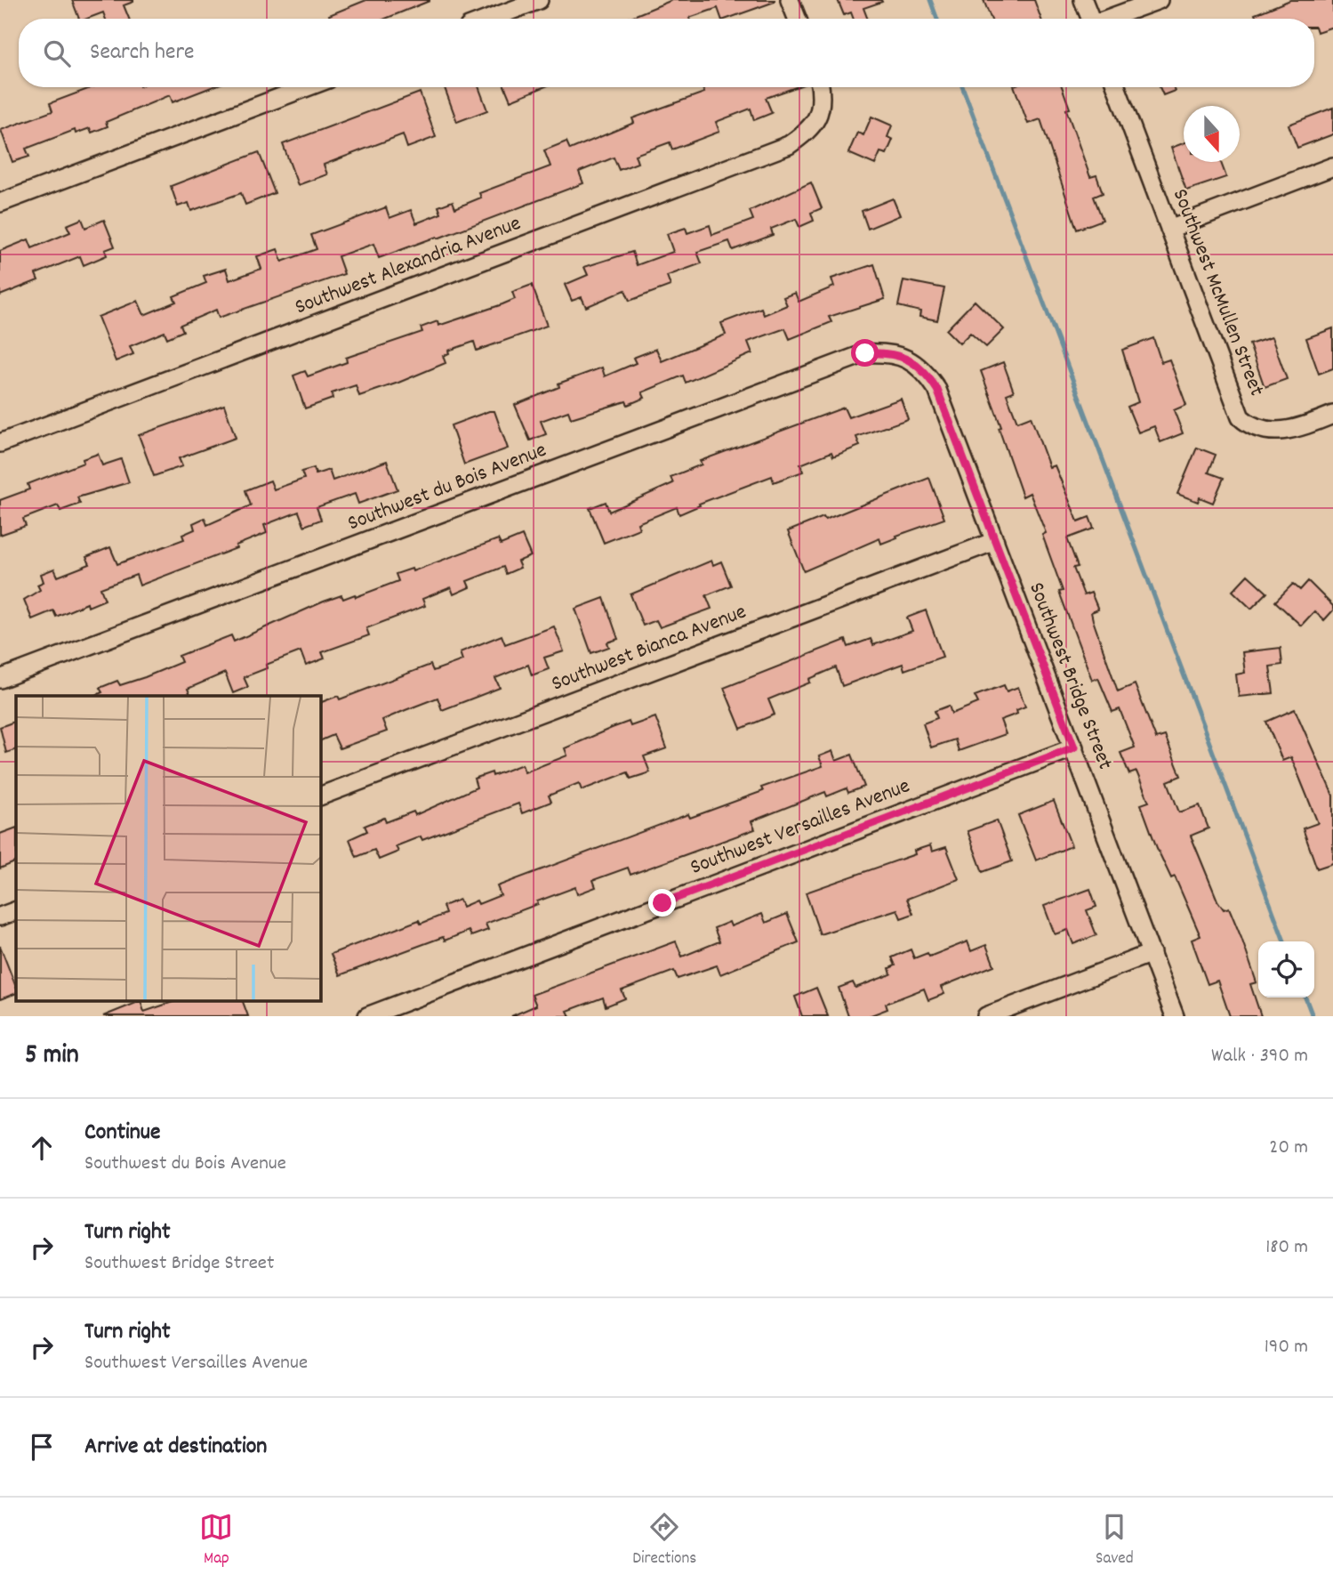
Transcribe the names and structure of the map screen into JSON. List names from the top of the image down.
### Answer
{
  "streets": {
    "street": [
      "Southwest Alexandria Avenue",
      "Southwest McMullen Street",
      "Southwest du Bois Avenue",
      "Southwest Bianca Avenue",
      "Southwest Bridge Street",
      "Southwest Versailles Avenue"
    ]
  },
  "crossings": [
    ["Southwest du Bois Avenue", "Southwest Bridge Street"],
    ["Southwest Bianca Avenue", "Southwest Bridge Street"],
    ["Southwest Bridge Street", "Southwest Versailles Avenue"]
  ],
  "north": "bottom",
  "page": {
    "search": "Search here",
    "heading": ["5 min", "Walk · 390 m"],
    "list": [
      ["Continue", "Southwest du Bois Avenue", "20 m"],
      ["Turn right", "Southwest Bridge Street", "180 m"],
      ["Turn right", "Southwest Versailles Avenue", "190 m"],
      "Arrive at destination"
    ],
    "nav": ["Map", "Directions", "Saved"]
  }
}
